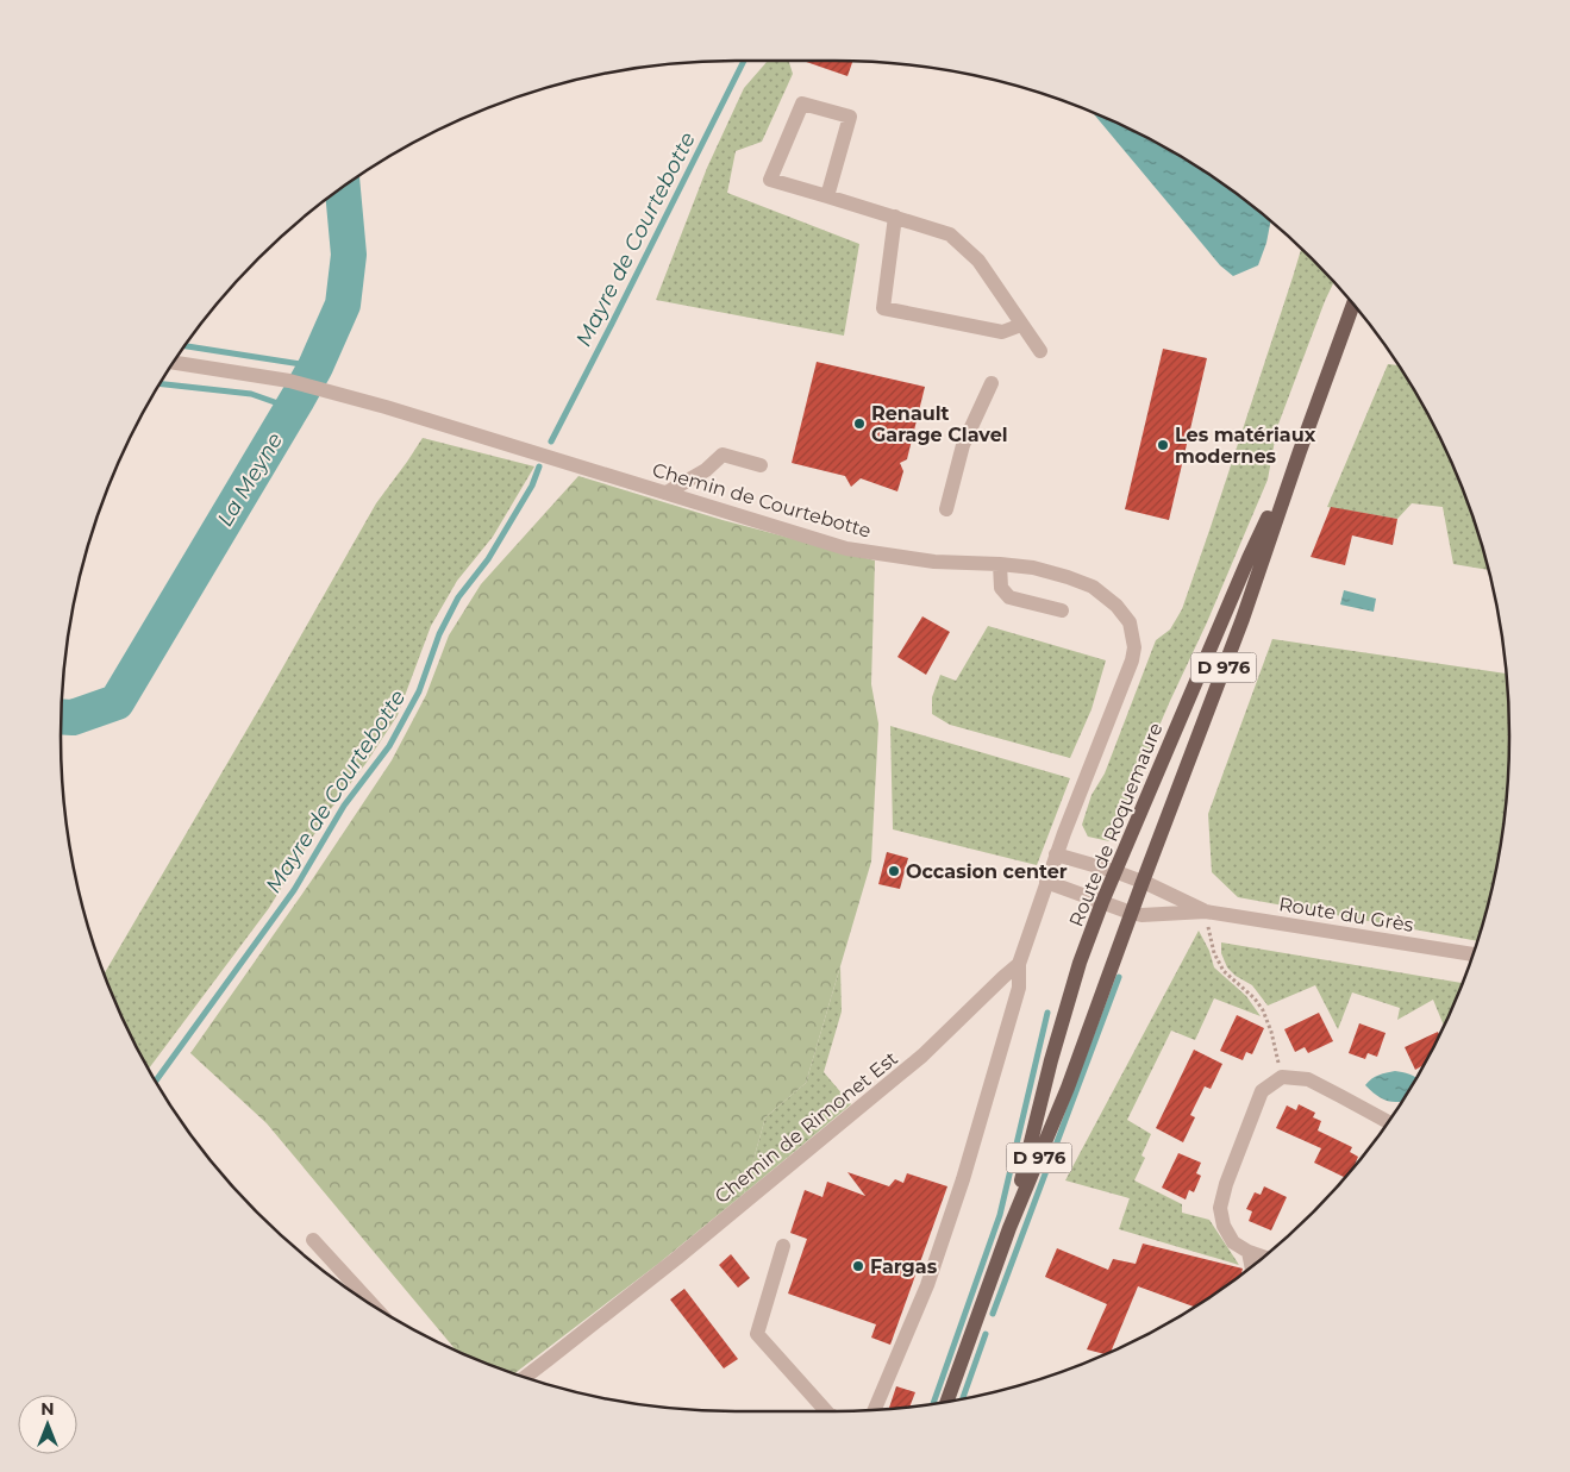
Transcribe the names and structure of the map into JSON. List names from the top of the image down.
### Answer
{
  "streets": {
    "main road": ["D 976", "Route de Roquemaure"],
    "street": ["Chemin de Courtebotte", "Route du Grès", "Chemin de Rimonet Est"]
  },
  "crossings": [
    ["Chemin de Courtebotte", "Chemin de Rimonet Est"]
  ],
  "water": ["Mayre de Courtebotte", "La Meyne"],
  "places": [
    "Renault Garage Clavel",
    "Les matériaux modernes",
    "Occasion center",
    "Fargas"
  ],
  "north": "top"
}
